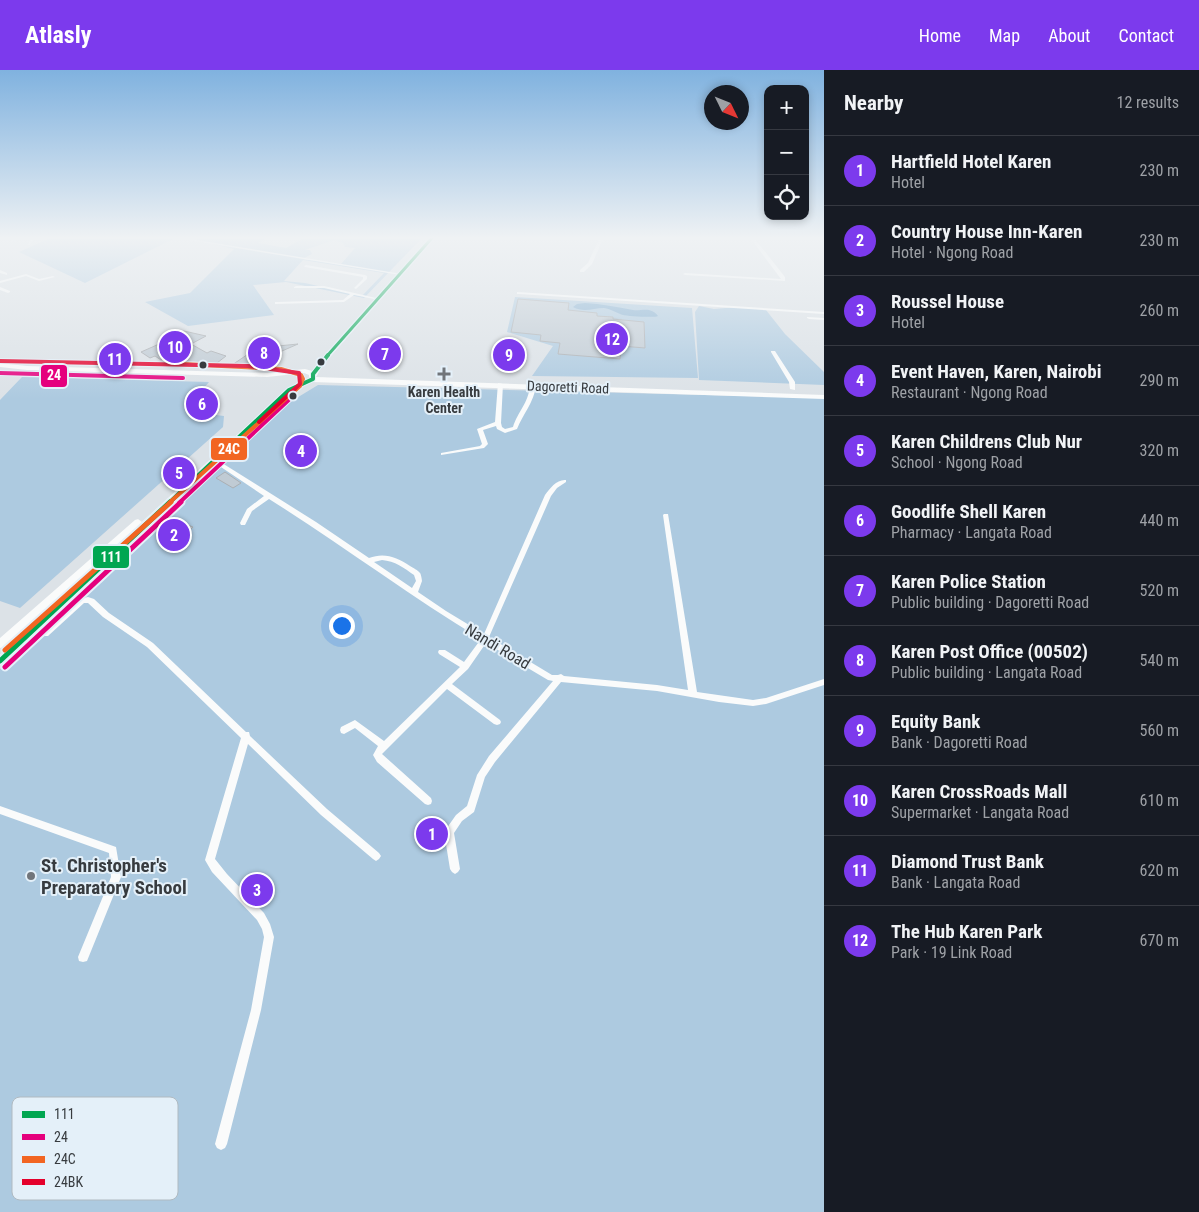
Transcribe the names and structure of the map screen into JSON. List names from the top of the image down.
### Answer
{
  "streets": {
    "main road": ["Dagoretti Road"],
    "street": ["Nandi Road"]
  },
  "places": {
    "health": ["Karen Health Center"],
    "other": ["St. Christopher's Preparatory School"]
  },
  "lines": [
    "transit line 111",
    "transit line 24BK",
    "transit line 24C",
    "transit line 24"
  ],
  "legend": [
    "111",
    "24",
    "24C",
    "24BK"
  ],
  "north": "bottom right",
  "page": {
    "header": "Atlasly",
    "nav": [
      "Home",
      "Map",
      "About",
      "Contact"
    ],
    "heading": ["Nearby", "12 results"],
    "map_buttons": ["+", "−"],
    "list": [
      {
        "mark": "1",
        "name": "Hartfield Hotel Karen",
        "note": "Hotel",
        "value": "230 m"
      },
      {
        "mark": "2",
        "name": "Country House Inn-Karen",
        "note": "Hotel · Ngong Road",
        "value": "230 m"
      },
      {
        "mark": "3",
        "name": "Roussel House",
        "note": "Hotel",
        "value": "260 m"
      },
      {
        "mark": "4",
        "name": "Event Haven, Karen, Nairobi",
        "note": "Restaurant · Ngong Road",
        "value": "290 m"
      },
      {
        "mark": "5",
        "name": "Karen Childrens Club Nur",
        "note": "School · Ngong Road",
        "value": "320 m"
      },
      {
        "mark": "6",
        "name": "Goodlife Shell Karen",
        "note": "Pharmacy · Langata Road",
        "value": "440 m"
      },
      {
        "mark": "7",
        "name": "Karen Police Station",
        "note": "Public building · Dagoretti Road",
        "value": "520 m"
      },
      {
        "mark": "8",
        "name": "Karen Post Office (00502)",
        "note": "Public building · Langata Road",
        "value": "540 m"
      },
      {
        "mark": "9",
        "name": "Equity Bank",
        "note": "Bank · Dagoretti Road",
        "value": "560 m"
      },
      {
        "mark": "10",
        "name": "Karen CrossRoads Mall",
        "note": "Supermarket · Langata Road",
        "value": "610 m"
      },
      {
        "mark": "11",
        "name": "Diamond Trust Bank",
        "note": "Bank · Langata Road",
        "value": "620 m"
      },
      {
        "mark": "12",
        "name": "The Hub Karen Park",
        "note": "Park · 19 Link Road",
        "value": "670 m"
      }
    ],
    "pins": [
      "12",
      "10",
      "8",
      "7",
      "9",
      "11",
      "6",
      "4",
      "5",
      "2",
      "1",
      "3"
    ]
  }
}
